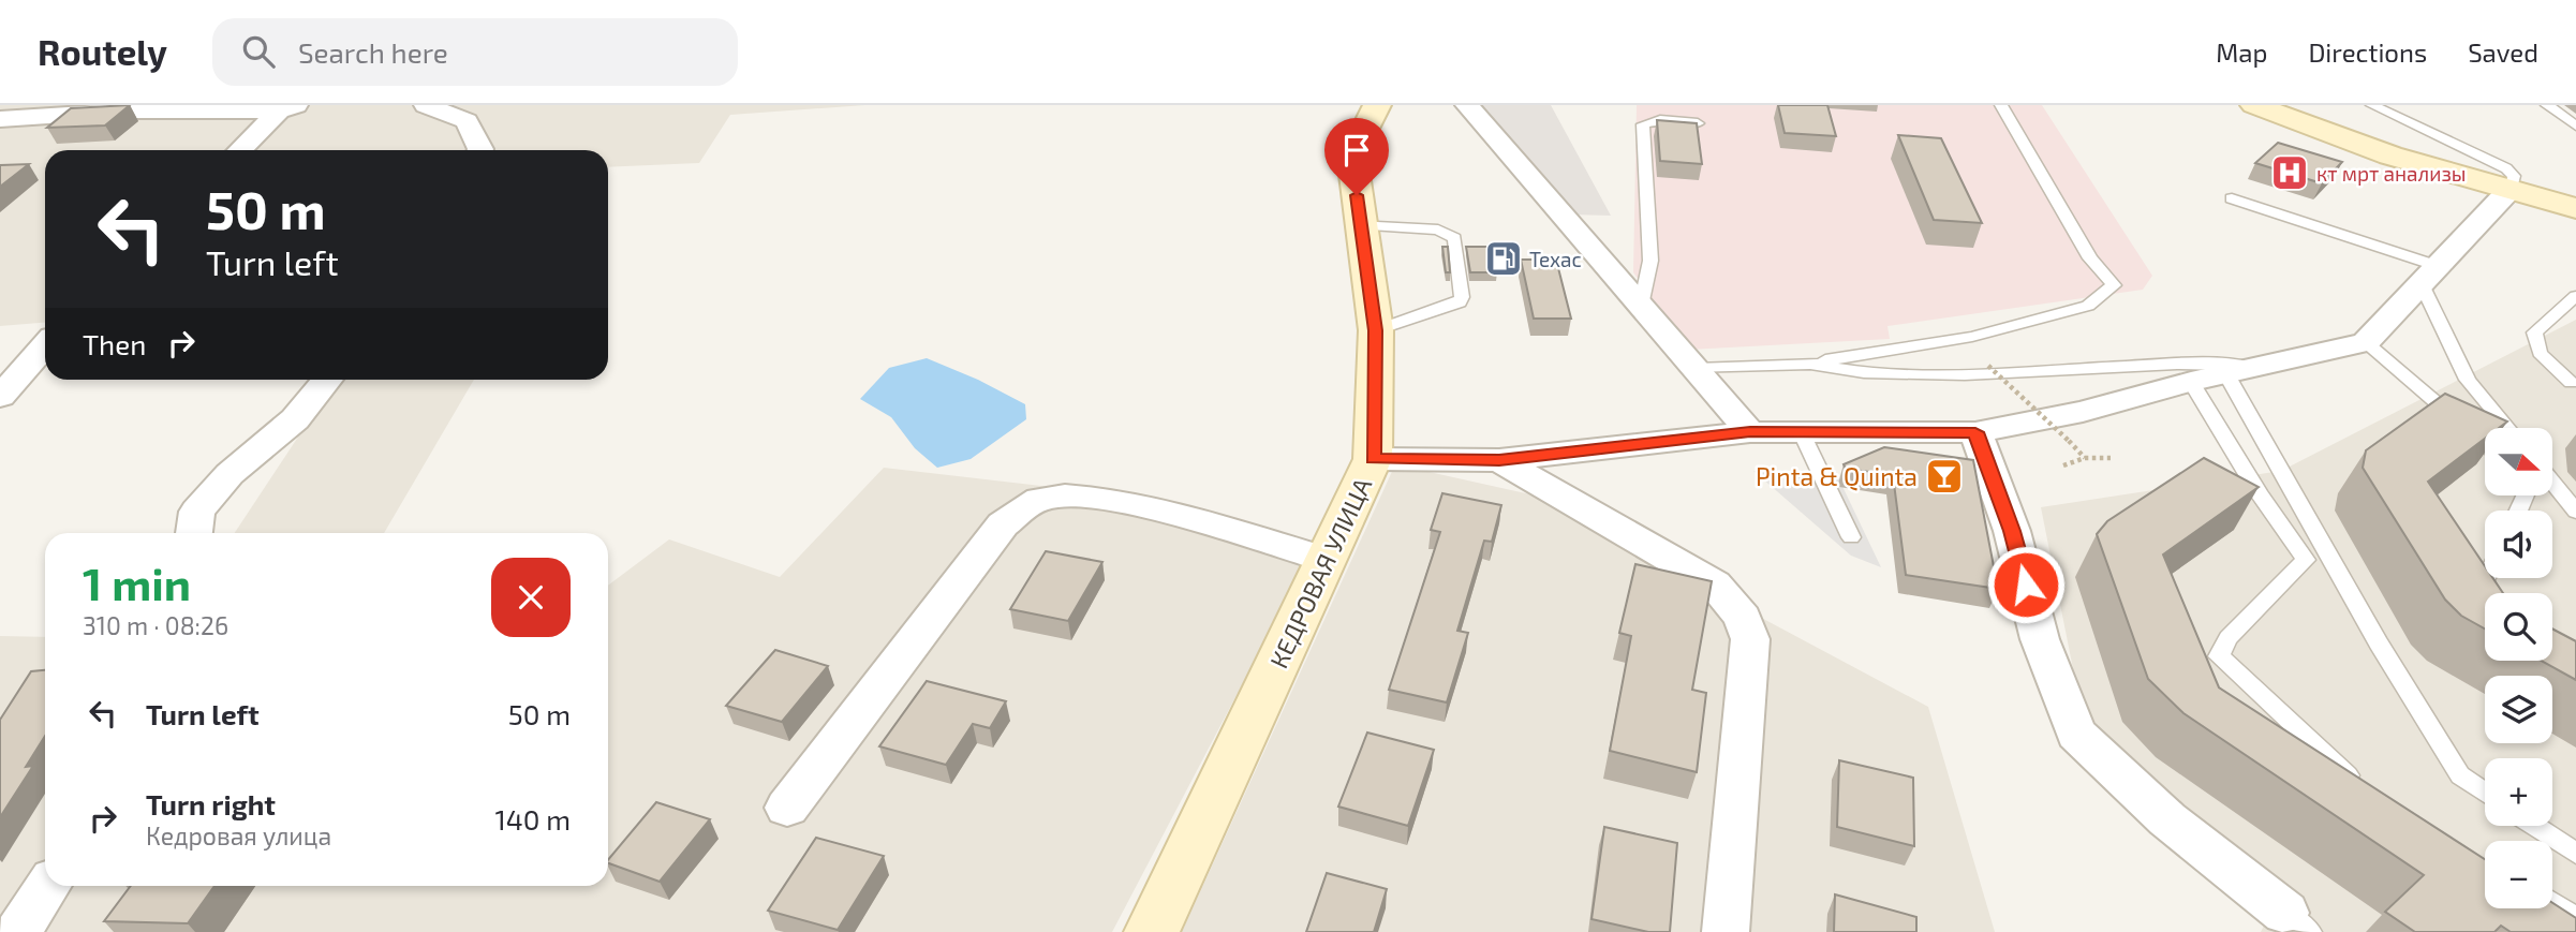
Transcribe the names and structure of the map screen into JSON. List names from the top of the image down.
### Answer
{
  "streets": {
    "street": ["КЕДРОВАЯ УЛИЦА"]
  },
  "places": {
    "hospital": ["кт мрт анализы"],
    "fuel station": ["Техас"],
    "bar": ["Pinta & Quinta"]
  },
  "north": "right",
  "page": {
    "header": "Routely",
    "search": "Search here",
    "nav": ["Map", "Directions", "Saved"],
    "turn": ["50 m", "Turn left"],
    "then": "Then",
    "map_buttons": ["+", "−"],
    "heading": ["1 min", "310 m · 08:26"],
    "list": [
      {
        "name": "Turn left",
        "value": "50 m"
      },
      {
        "name": "Turn right",
        "note": "Кедровая улица",
        "value": "140 m"
      }
    ]
  }
}
